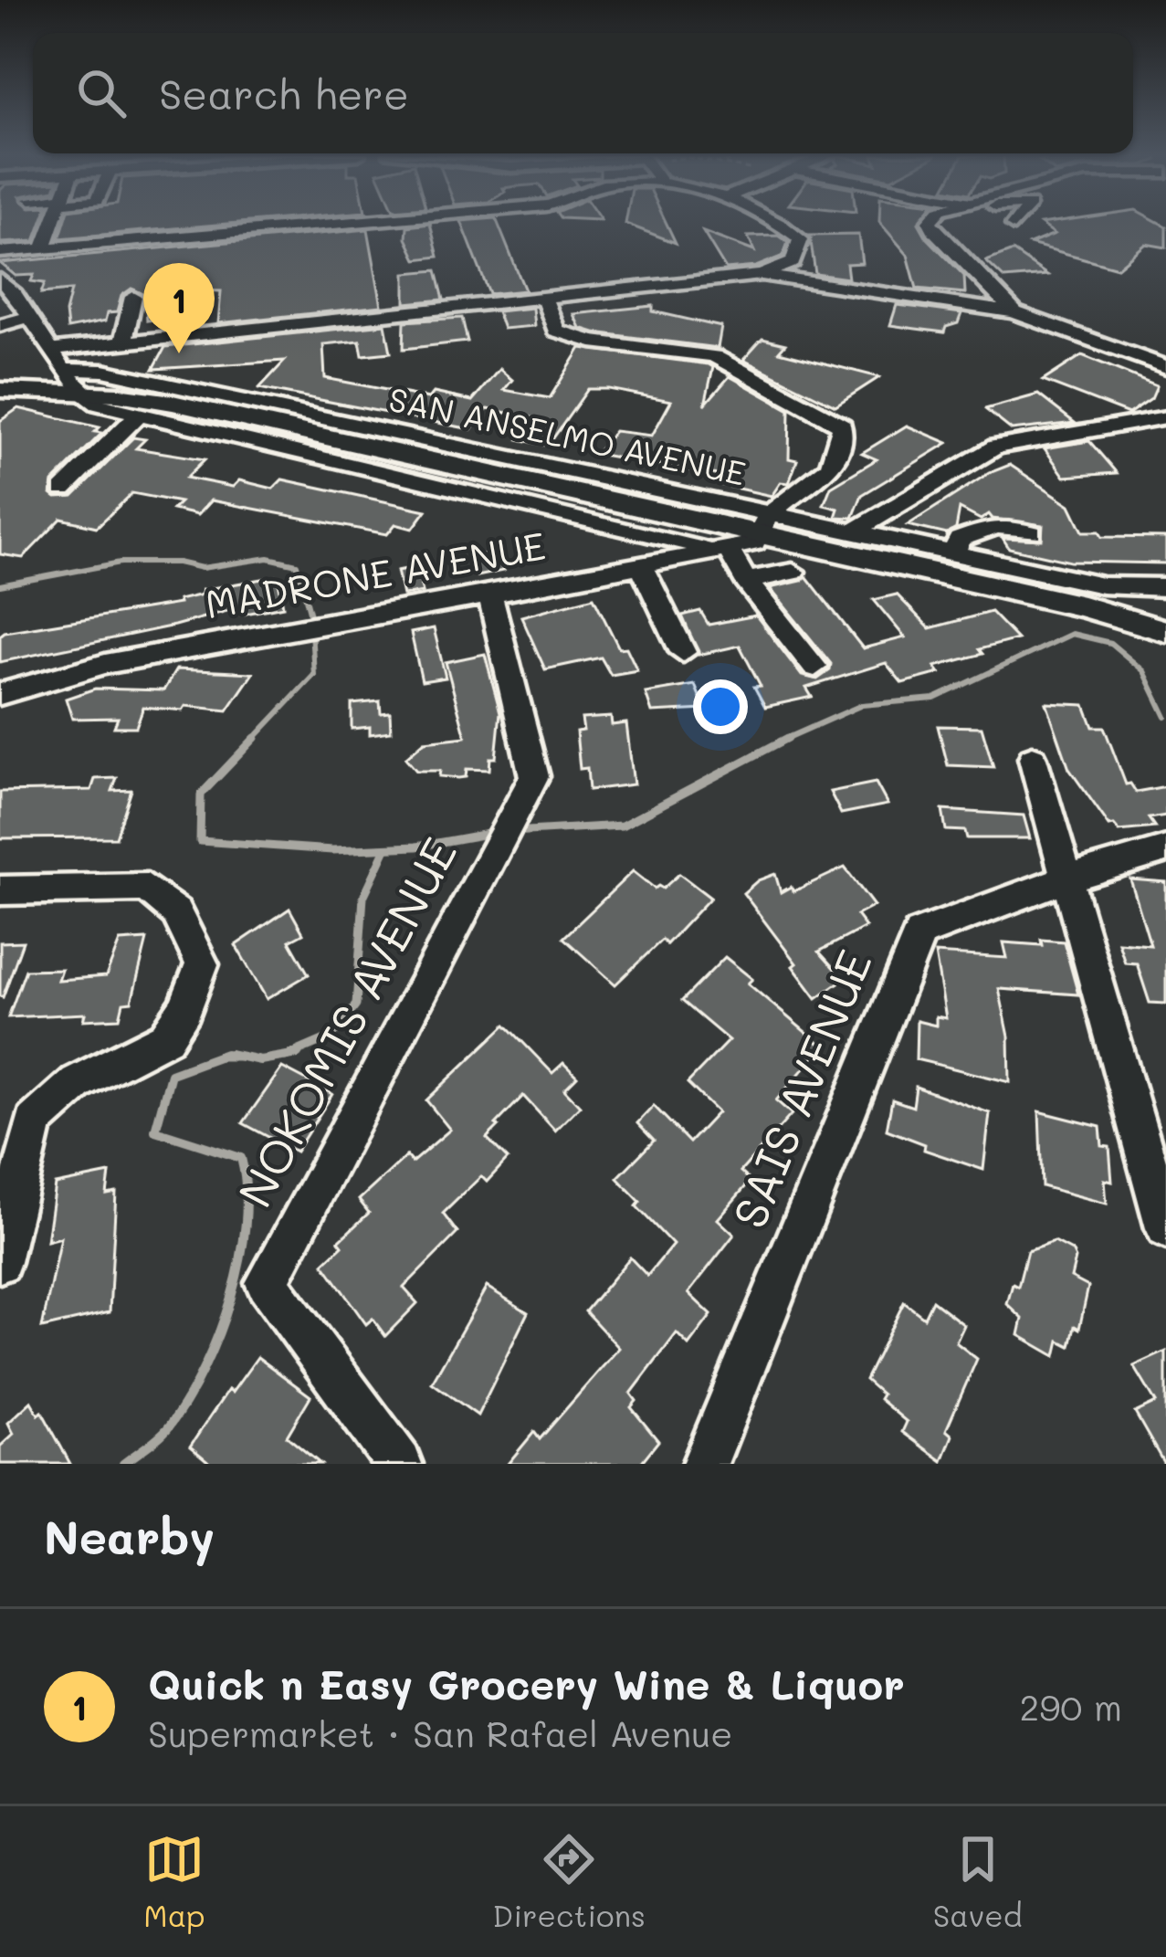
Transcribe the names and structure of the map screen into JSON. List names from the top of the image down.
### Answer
{
  "streets": {
    "street": [
      "SAN ANSELMO AVENUE",
      "MADRONE AVENUE",
      "NOKOMIS AVENUE",
      "SAIS AVENUE"
    ]
  },
  "crossings": [
    ["SAN ANSELMO AVENUE", "MADRONE AVENUE"],
    ["MADRONE AVENUE", "NOKOMIS AVENUE"]
  ],
  "page": {
    "search": "Search here",
    "pins": "1",
    "heading": "Nearby",
    "list": [
      {
        "mark": "1",
        "name": "Quick n Easy Grocery Wine & Liquor",
        "note": "Supermarket · San Rafael Avenue",
        "value": "290 m"
      }
    ],
    "nav": ["Map", "Directions", "Saved"]
  }
}
